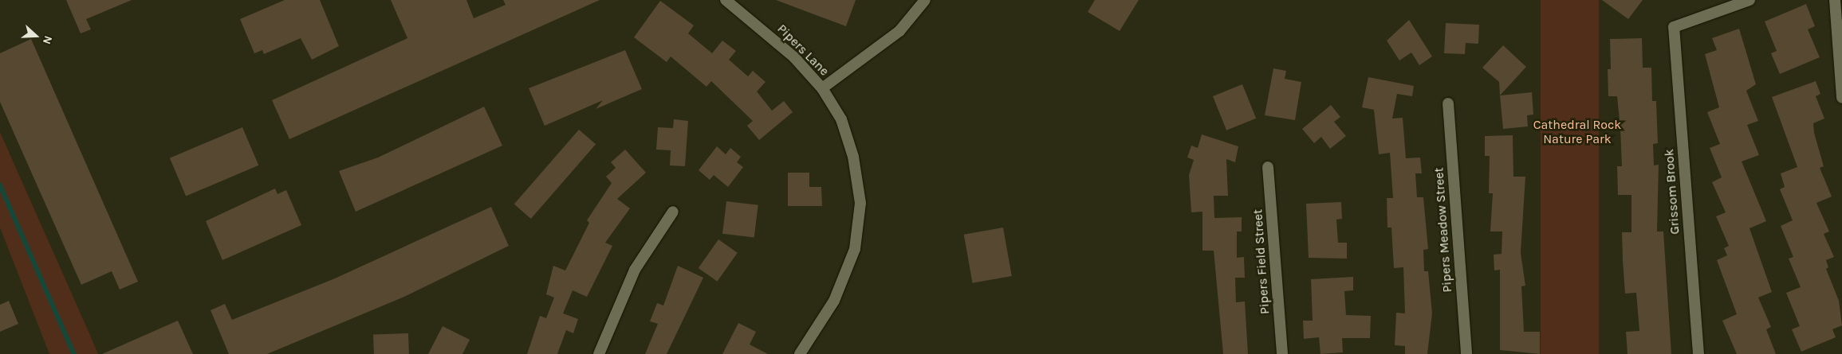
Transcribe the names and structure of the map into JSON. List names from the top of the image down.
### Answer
{
  "streets": {
    "street": [
      "Pipers Lane",
      "Grissom Brook",
      "Pipers Meadow Street",
      "Pipers Field Street"
    ]
  },
  "parks": ["Cathedral Rock Nature Park"],
  "north": "right"
}
